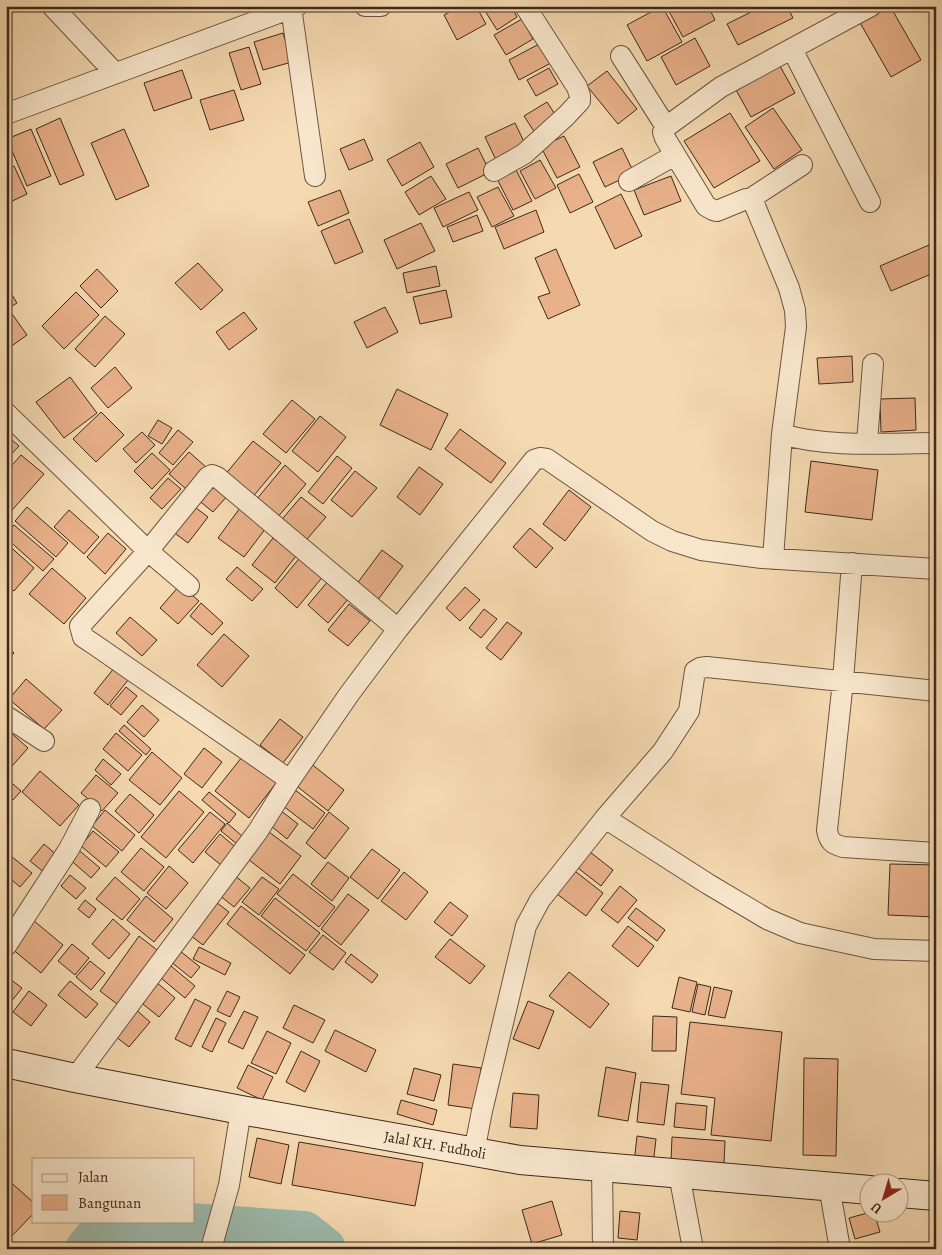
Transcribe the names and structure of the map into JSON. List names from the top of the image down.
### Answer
{
  "streets": {
    "main road": ["Jalal KH. Fudholi"]
  },
  "legend": ["Jalan", "Bangunan"],
  "north": "bottom left"
}
